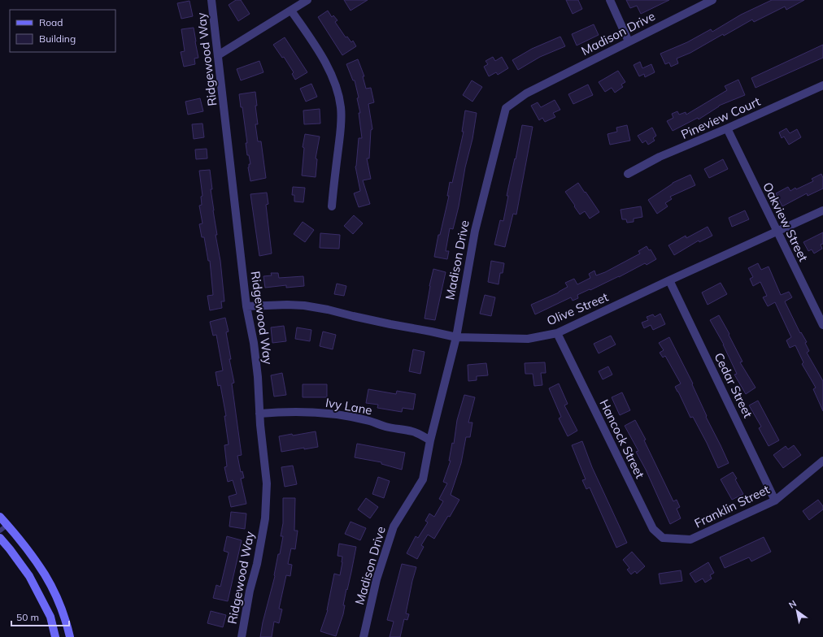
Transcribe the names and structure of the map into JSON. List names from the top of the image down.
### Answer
{
  "streets": {
    "street": [
      "Madison Drive",
      "Ridgewood Way",
      "Pineview Court",
      "Oakview Street",
      "Olive Street",
      "Cedar Street",
      "Ivy Lane",
      "Hancock Street",
      "Franklin Street"
    ]
  },
  "crossings": [
    ["Madison Drive", "Olive Street"],
    ["Madison Drive", "Ivy Lane"],
    ["Ridgewood Way", "Olive Street"],
    ["Ridgewood Way", "Ivy Lane"],
    ["Pineview Court", "Oakview Street"],
    ["Oakview Street", "Olive Street"],
    ["Olive Street", "Cedar Street"],
    ["Olive Street", "Hancock Street"],
    ["Cedar Street", "Franklin Street"],
    ["Hancock Street", "Franklin Street"]
  ],
  "legend": ["Road", "Building"],
  "scale_bar": "50 m",
  "north": "top left"
}
